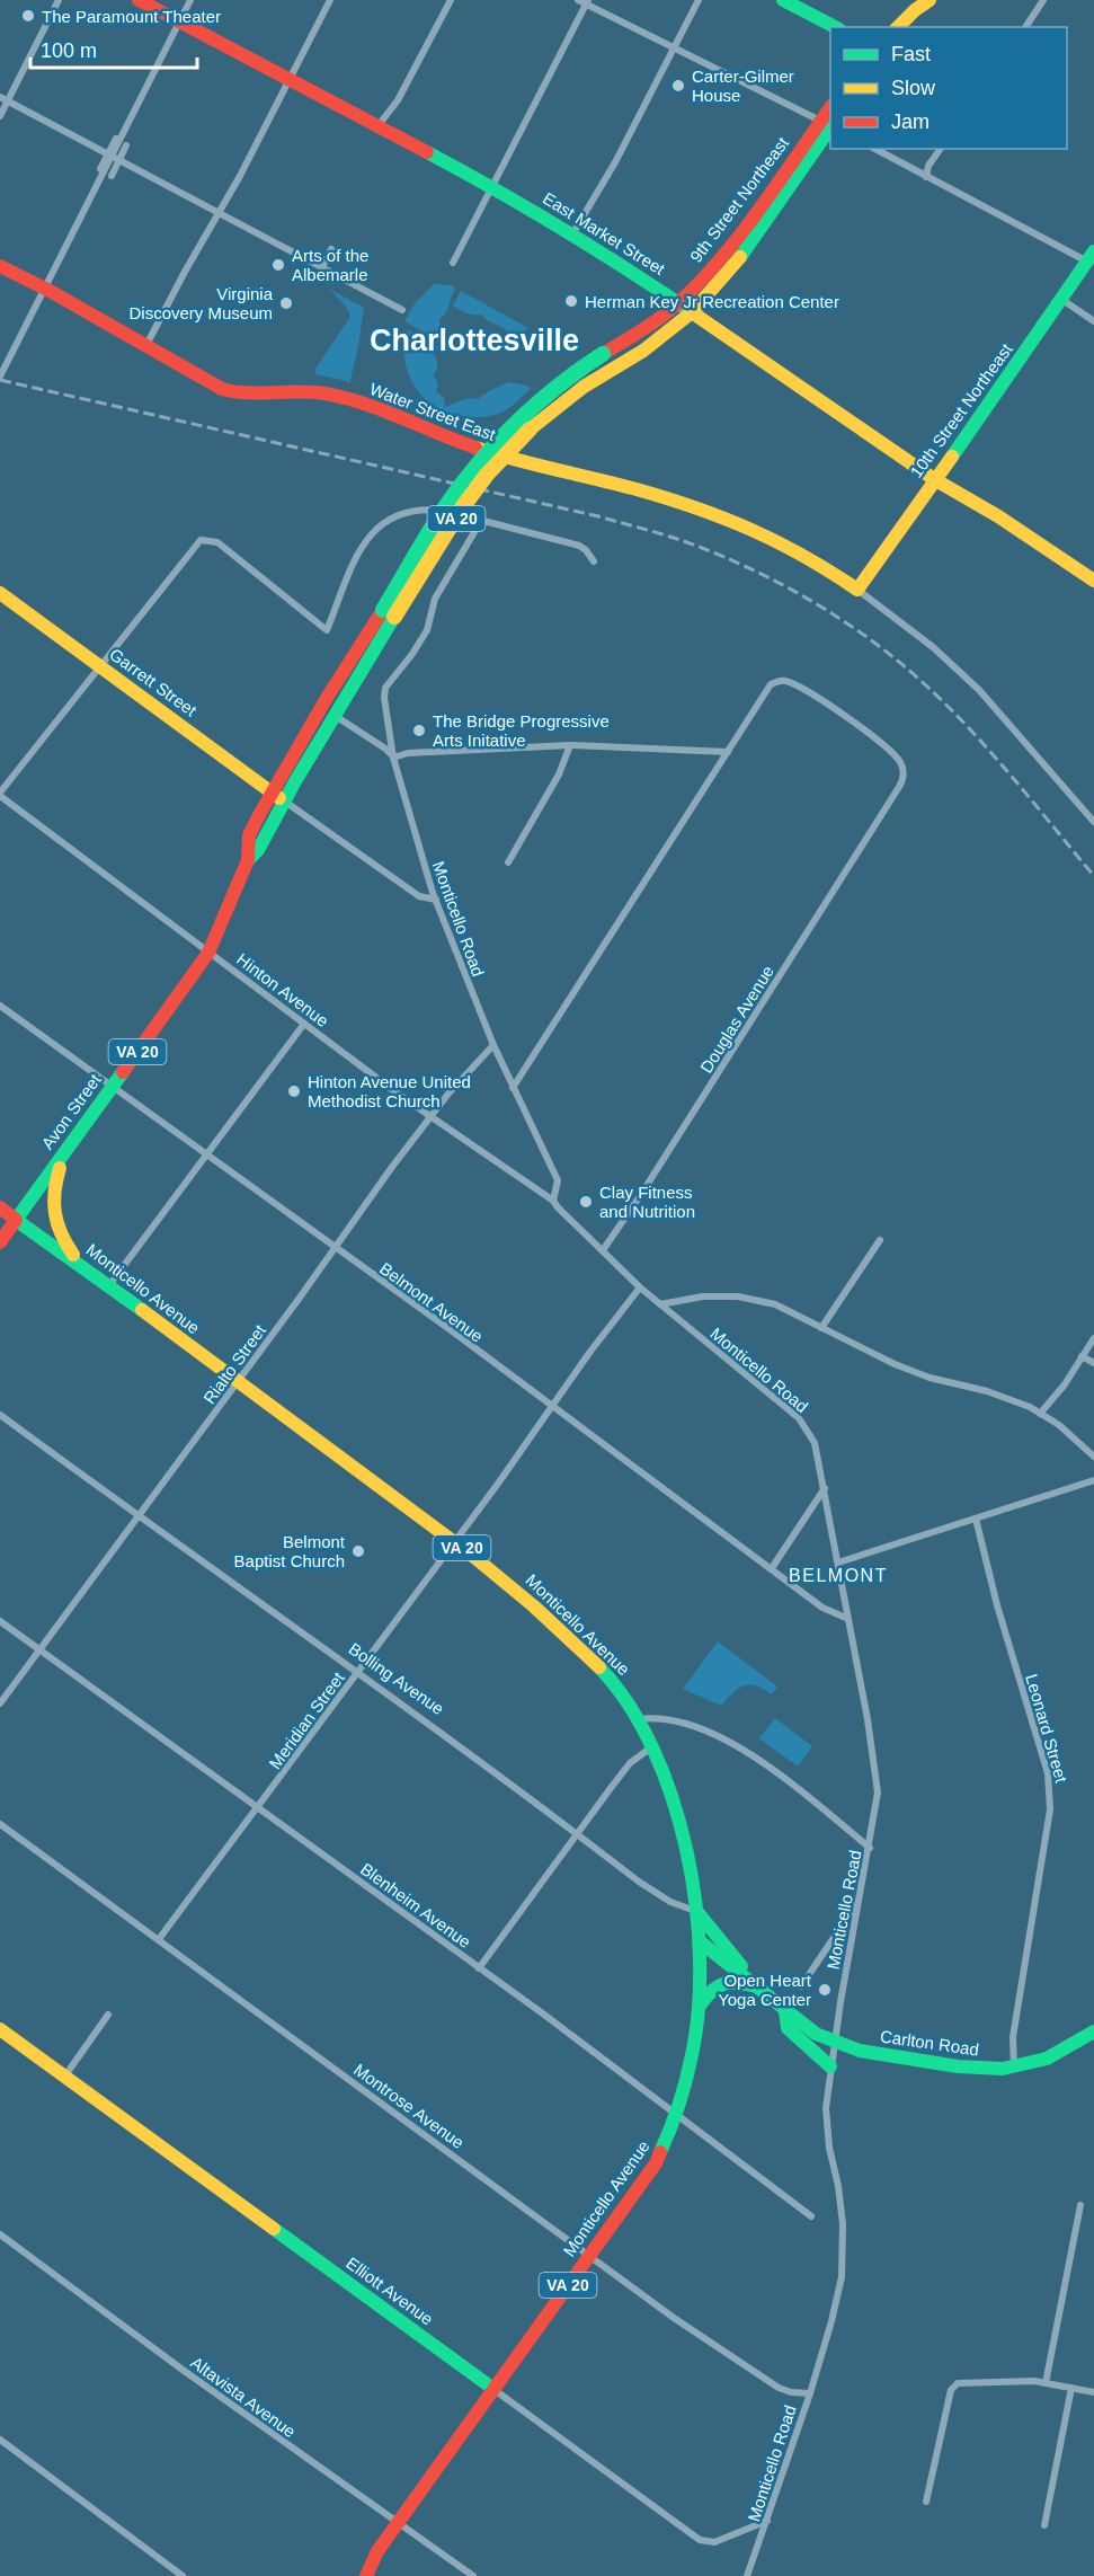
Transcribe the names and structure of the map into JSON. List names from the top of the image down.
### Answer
{
  "streets": {
    "main road": [
      "9th Street Northeast",
      "East Market Street",
      "10th Street Northeast",
      "Water Street East",
      "VA 20",
      "Garrett Street",
      "Avon Street",
      "Monticello Avenue",
      "Bolling Avenue",
      "Carlton Road",
      "Elliott Avenue"
    ],
    "street": [
      "Monticello Road",
      "Hinton Avenue",
      "Douglas Avenue",
      "Belmont Avenue",
      "Rialto Street",
      "Meridian Street",
      "Leonard Street",
      "Blenheim Avenue",
      "Montrose Avenue",
      "Altavista Avenue"
    ]
  },
  "crossings": [
    ["9th Street Northeast", "East Market Street"],
    ["9th Street Northeast", "Avon Street"],
    ["East Market Street", "10th Street Northeast"],
    ["10th Street Northeast", "Water Street East"],
    ["VA 20", "Avon Street"],
    ["VA 20", "Monticello Avenue"],
    ["Garrett Street", "Avon Street"],
    ["Monticello Road", "Hinton Avenue"],
    ["Monticello Road", "Douglas Avenue"],
    ["Monticello Road", "Belmont Avenue"],
    ["Monticello Road", "Rialto Street"],
    ["Monticello Road", "Bolling Avenue"],
    ["Monticello Road", "Meridian Street"],
    ["Monticello Road", "Carlton Road"],
    ["Monticello Road", "Montrose Avenue"],
    ["Monticello Road", "Elliott Avenue"],
    ["Hinton Avenue", "Avon Street"],
    ["Hinton Avenue", "Rialto Street"],
    ["Avon Street", "Monticello Avenue"],
    ["Avon Street", "Belmont Avenue"],
    ["Monticello Avenue", "Rialto Street"],
    ["Monticello Avenue", "Bolling Avenue"],
    ["Monticello Avenue", "Meridian Street"],
    ["Monticello Avenue", "Blenheim Avenue"],
    ["Monticello Avenue", "Montrose Avenue"],
    ["Monticello Avenue", "Elliott Avenue"],
    ["Monticello Avenue", "Altavista Avenue"],
    ["Belmont Avenue", "Rialto Street"],
    ["Belmont Avenue", "Meridian Street"],
    ["Rialto Street", "Bolling Avenue"],
    ["Rialto Street", "Blenheim Avenue"],
    ["Bolling Avenue", "Meridian Street"],
    ["Bolling Avenue", "Carlton Road"],
    ["Meridian Street", "Blenheim Avenue"],
    ["Meridian Street", "Montrose Avenue"],
    ["Leonard Street", "Carlton Road"]
  ],
  "districts": ["Charlottesville", "BELMONT"],
  "places": [
    "The Paramount Theater",
    "Carter-Gilmer House",
    "Arts of the Albemarle",
    "Herman Key Jr Recreation Center",
    "Virginia Discovery Museum",
    "The Bridge Progressive Arts Initative",
    "Hinton Avenue United Methodist Church",
    "Clay Fitness and Nutrition",
    "Belmont Baptist Church",
    "Open Heart Yoga Center"
  ],
  "legend": ["Fast", "Slow", "Jam"],
  "scale_bar": "100 m"
}
